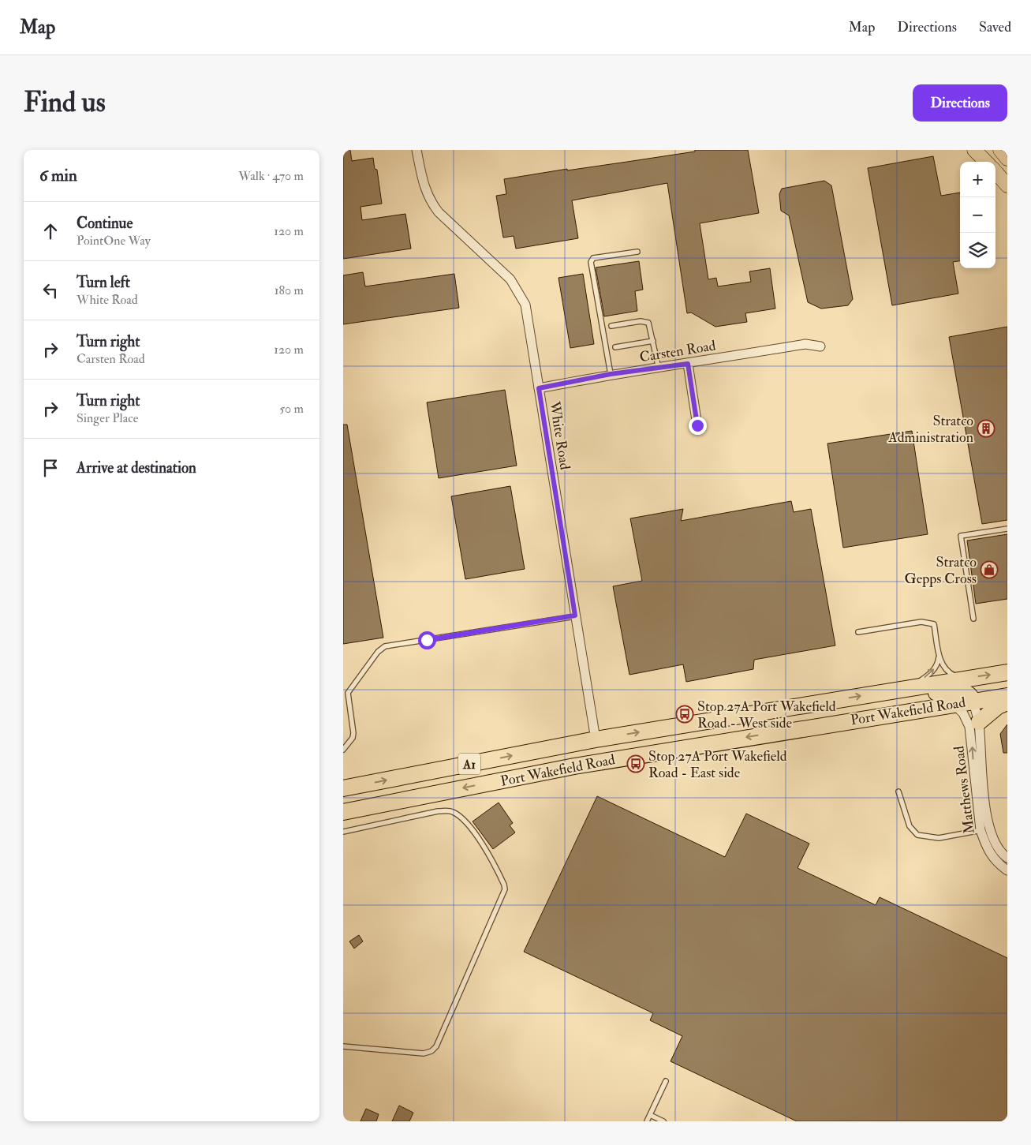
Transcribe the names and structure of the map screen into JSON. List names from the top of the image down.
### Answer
{
  "streets": {
    "highway": ["Port Wakefield Road", "A1"],
    "street": ["Carsten Road", "White Road", "Matthews Road"]
  },
  "crossings": [
    ["Carsten Road", "White Road"],
    ["White Road", "Port Wakefield Road"],
    ["Port Wakefield Road", "Matthews Road"]
  ],
  "places": {
    "building": ["Stratco Administration"],
    "shop": ["Stratco Gepps Cross"],
    "bus stop": ["Stop 27A Port Wakefield Road - West side", "Stop 27A Port Wakefield Road - East side"]
  },
  "page": {
    "header": "Map",
    "nav": ["Map", "Directions", "Saved"],
    "buttons": "Directions",
    "title": "Find us",
    "heading": ["6 min", "Walk · 470 m"],
    "map_buttons": ["+", "−"],
    "list": [
      ["Continue", "PointOne Way", "120 m"],
      ["Turn left", "White Road", "180 m"],
      ["Turn right", "Carsten Road", "120 m"],
      ["Turn right", "Singer Place", "50 m"],
      "Arrive at destination"
    ]
  }
}
